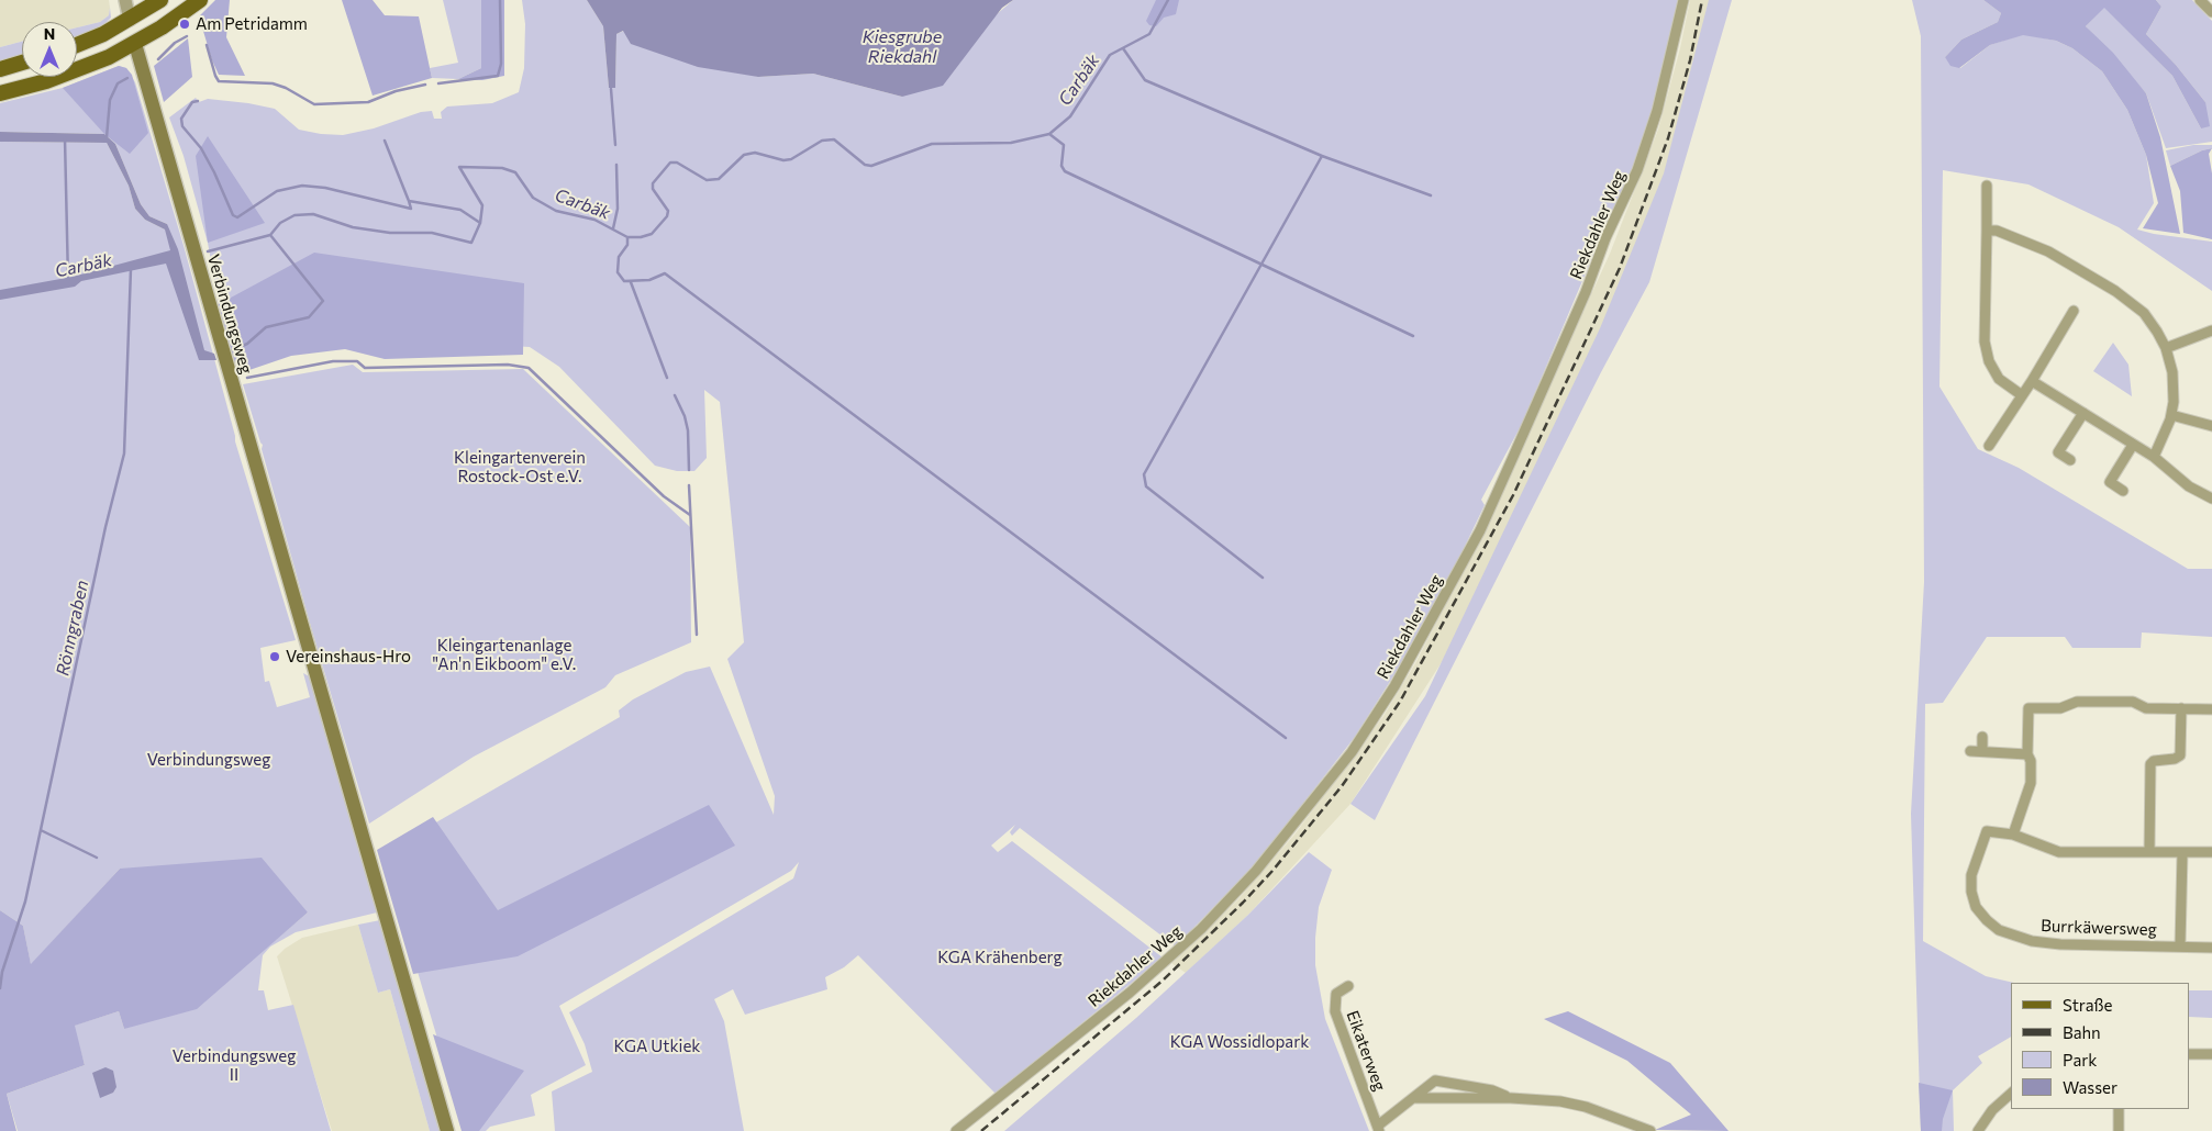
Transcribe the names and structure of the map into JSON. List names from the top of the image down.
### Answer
{
  "streets": {
    "main road": ["Verbindungsweg"],
    "street": ["Riekdahler Weg", "Burrkäwersweg", "Eikaterweg"]
  },
  "water": ["Kiesgrube Riekdahl", "Carbäk", "Rönngraben"],
  "parks": [
    "Kleingartenverein Rostock-Ost e.V.",
    "Kleingartenanlage \"An'n Eikboom\" e.V.",
    "Verbindungsweg",
    "KGA Krähenberg",
    "KGA Wossidlopark",
    "KGA Utkiek",
    "Verbindungsweg II"
  ],
  "places": ["Am Petridamm", "Vereinshaus-Hro"],
  "legend": [
    "Straße",
    "Bahn",
    "Park",
    "Wasser"
  ],
  "north": "top"
}
